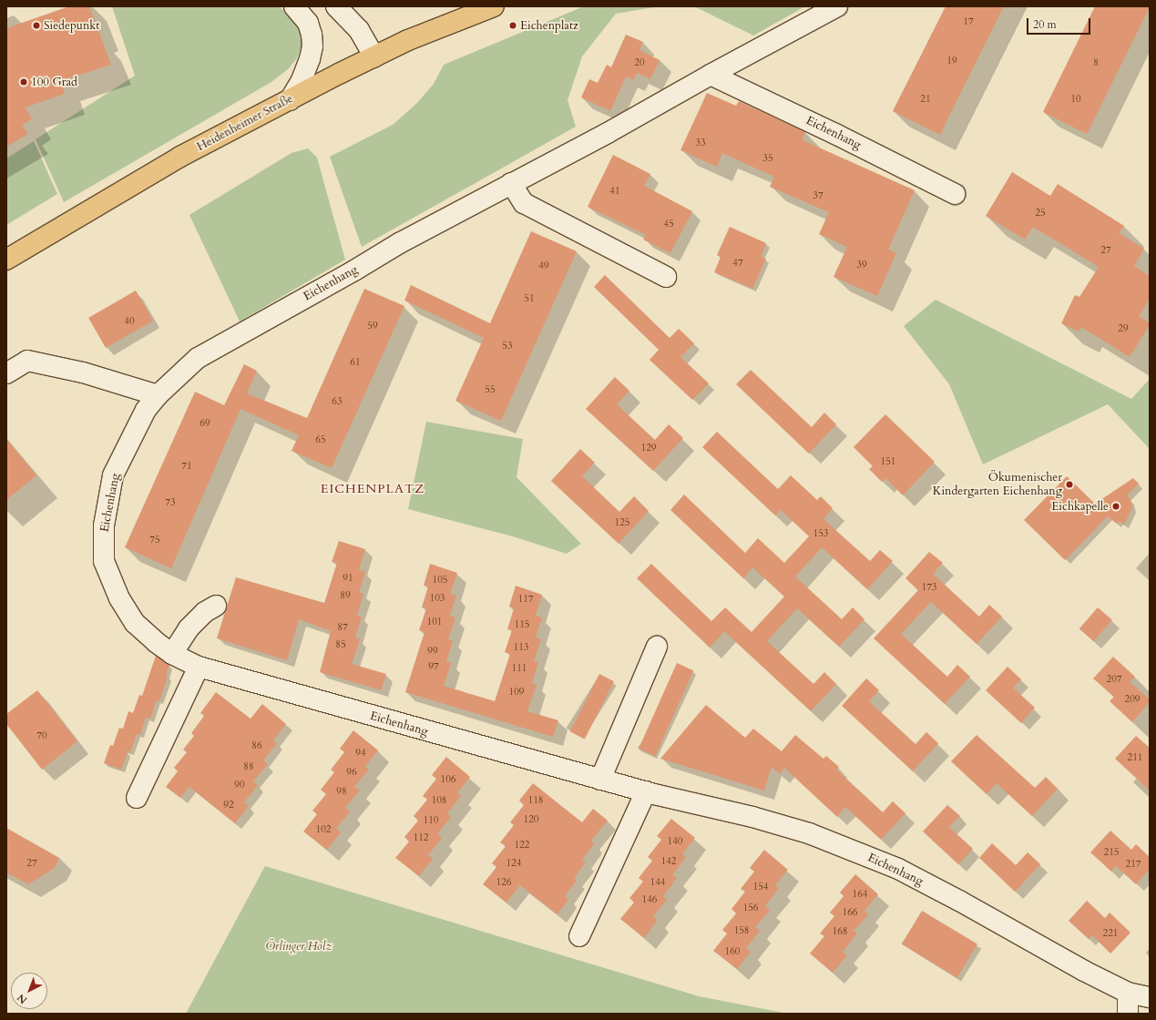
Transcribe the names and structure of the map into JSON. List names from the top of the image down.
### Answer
{
  "streets": {
    "main road": ["Heidenheimer Straße"],
    "street": ["Eichenhang"]
  },
  "districts": ["EICHENPLATZ"],
  "parks": ["Örlinger Holz"],
  "places": [
    "Siedepunkt",
    "Eichenplatz",
    "100 Grad",
    "Ökumenischer Kindergarten Eichenhang",
    "Eichkapelle"
  ],
  "house_numbers": [
    "17",
    "19",
    "20",
    "8",
    "21",
    "10",
    "33",
    "35",
    "41",
    "37",
    "25",
    "45",
    "27",
    "47",
    "39",
    "49",
    "51",
    "40",
    "59",
    "29",
    "53",
    "61",
    "55",
    "63",
    "69",
    "65",
    "129",
    "151",
    "71",
    "73",
    "125",
    "153",
    "75",
    "91",
    "105",
    "173",
    "89",
    "103",
    "117",
    "101",
    "115",
    "87",
    "85",
    "113",
    "99",
    "97",
    "111",
    "207",
    "109",
    "209",
    "70",
    "86",
    "94",
    "211",
    "88",
    "96",
    "106",
    "90",
    "98",
    "108",
    "118",
    "92",
    "120",
    "110",
    "102",
    "112",
    "140",
    "122",
    "215",
    "142",
    "27",
    "124",
    "217",
    "126",
    "144",
    "154",
    "164",
    "146",
    "156",
    "166",
    "158",
    "168",
    "221",
    "160"
  ],
  "scale_bar": "20 m",
  "north": "bottom left"
}
